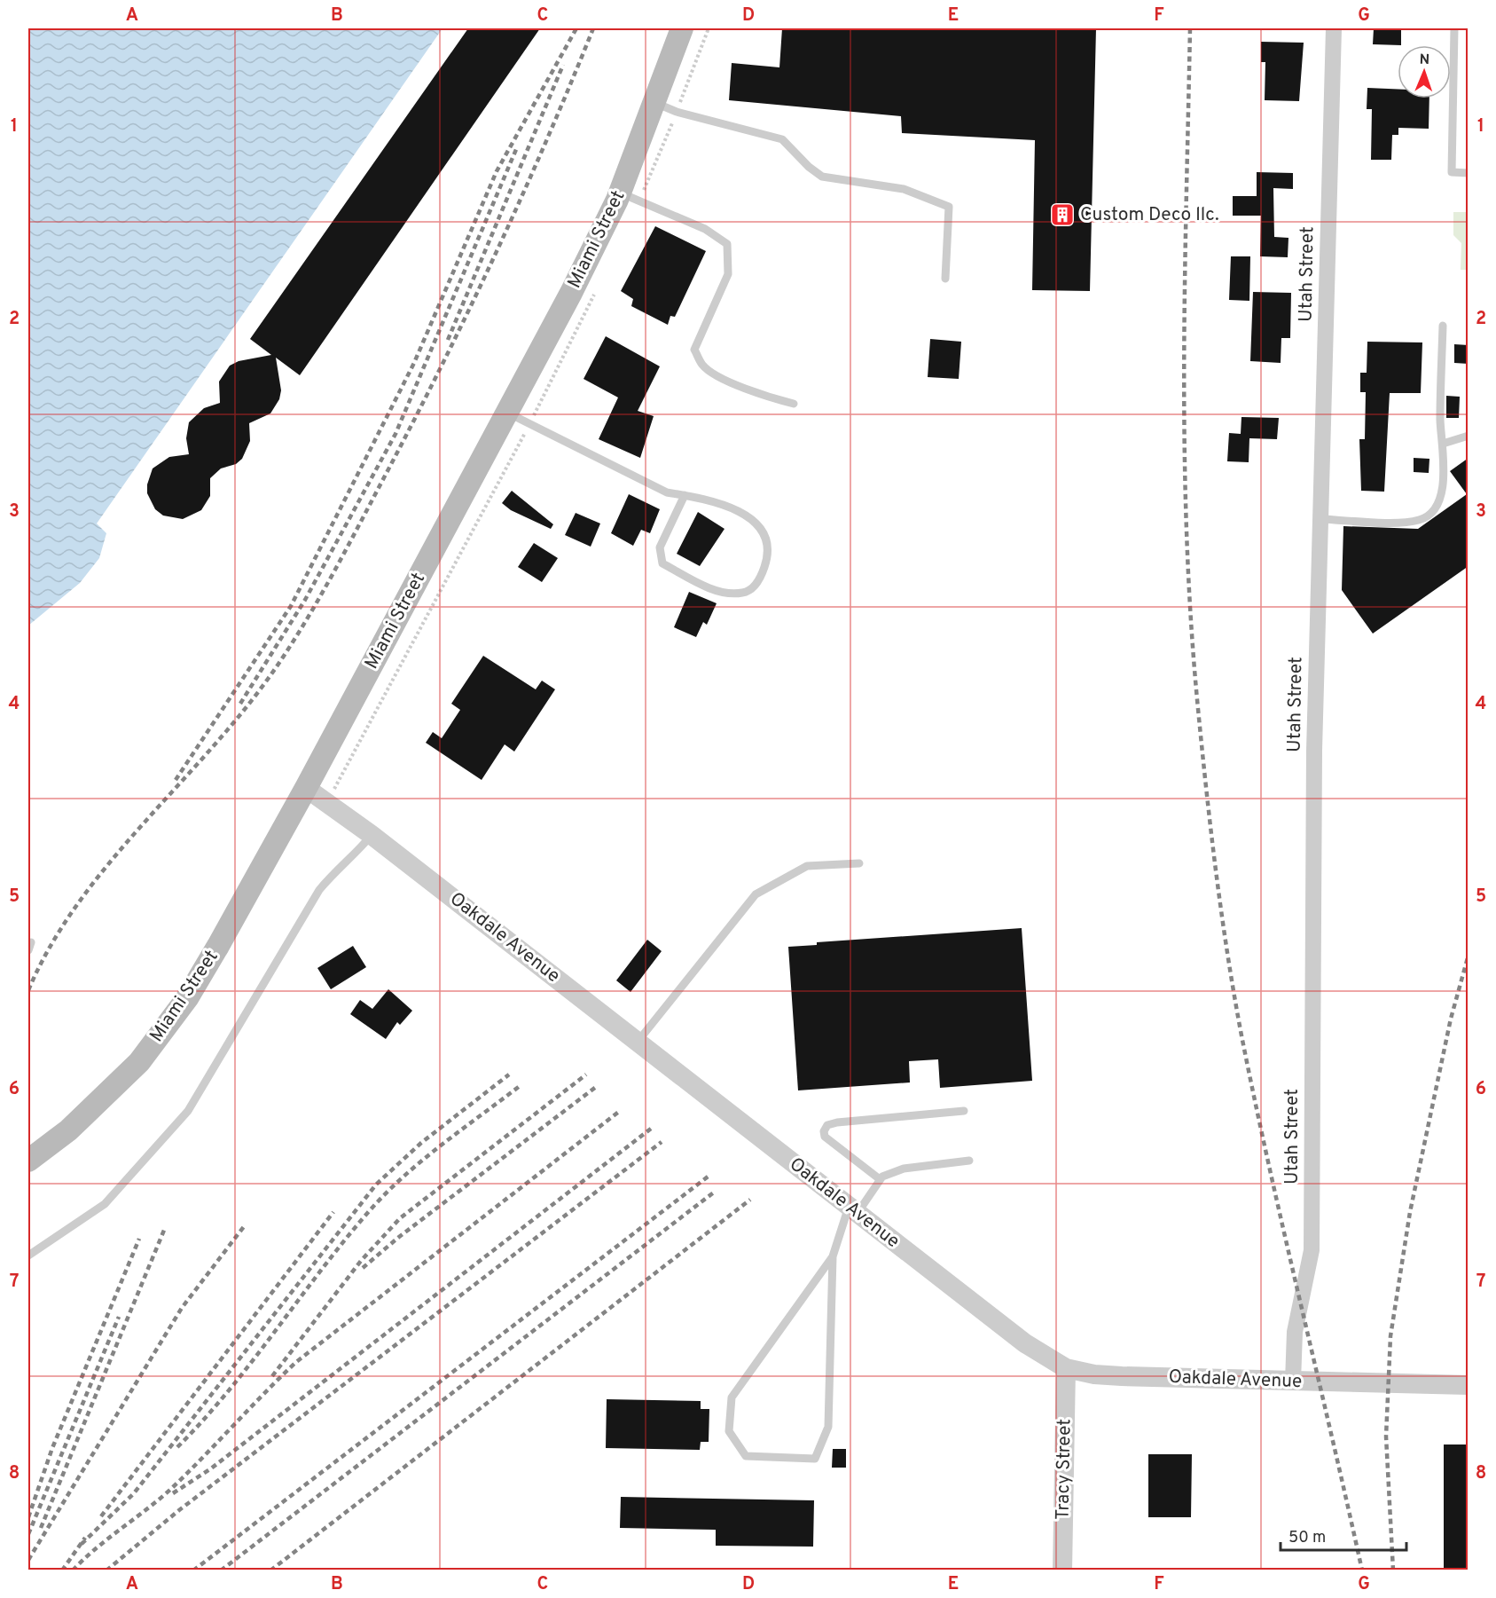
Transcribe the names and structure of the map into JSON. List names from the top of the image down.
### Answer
{
  "streets": {
    "main road": ["Miami Street"],
    "street": ["Utah Street", "Oakdale Avenue", "Tracy Street"]
  },
  "crossings": [
    ["Miami Street", "Oakdale Avenue"],
    ["Utah Street", "Oakdale Avenue"],
    ["Oakdale Avenue", "Tracy Street"]
  ],
  "places": {
    "building": ["Custom Deco llc."]
  },
  "scale_bar": "50 m",
  "north": "top",
  "grid": {
    "columns": [
      "A",
      "B",
      "C",
      "D",
      "E",
      "F",
      "G"
    ],
    "rows": [
      "1",
      "2",
      "3",
      "4",
      "5",
      "6",
      "7",
      "8"
    ]
  }
}
